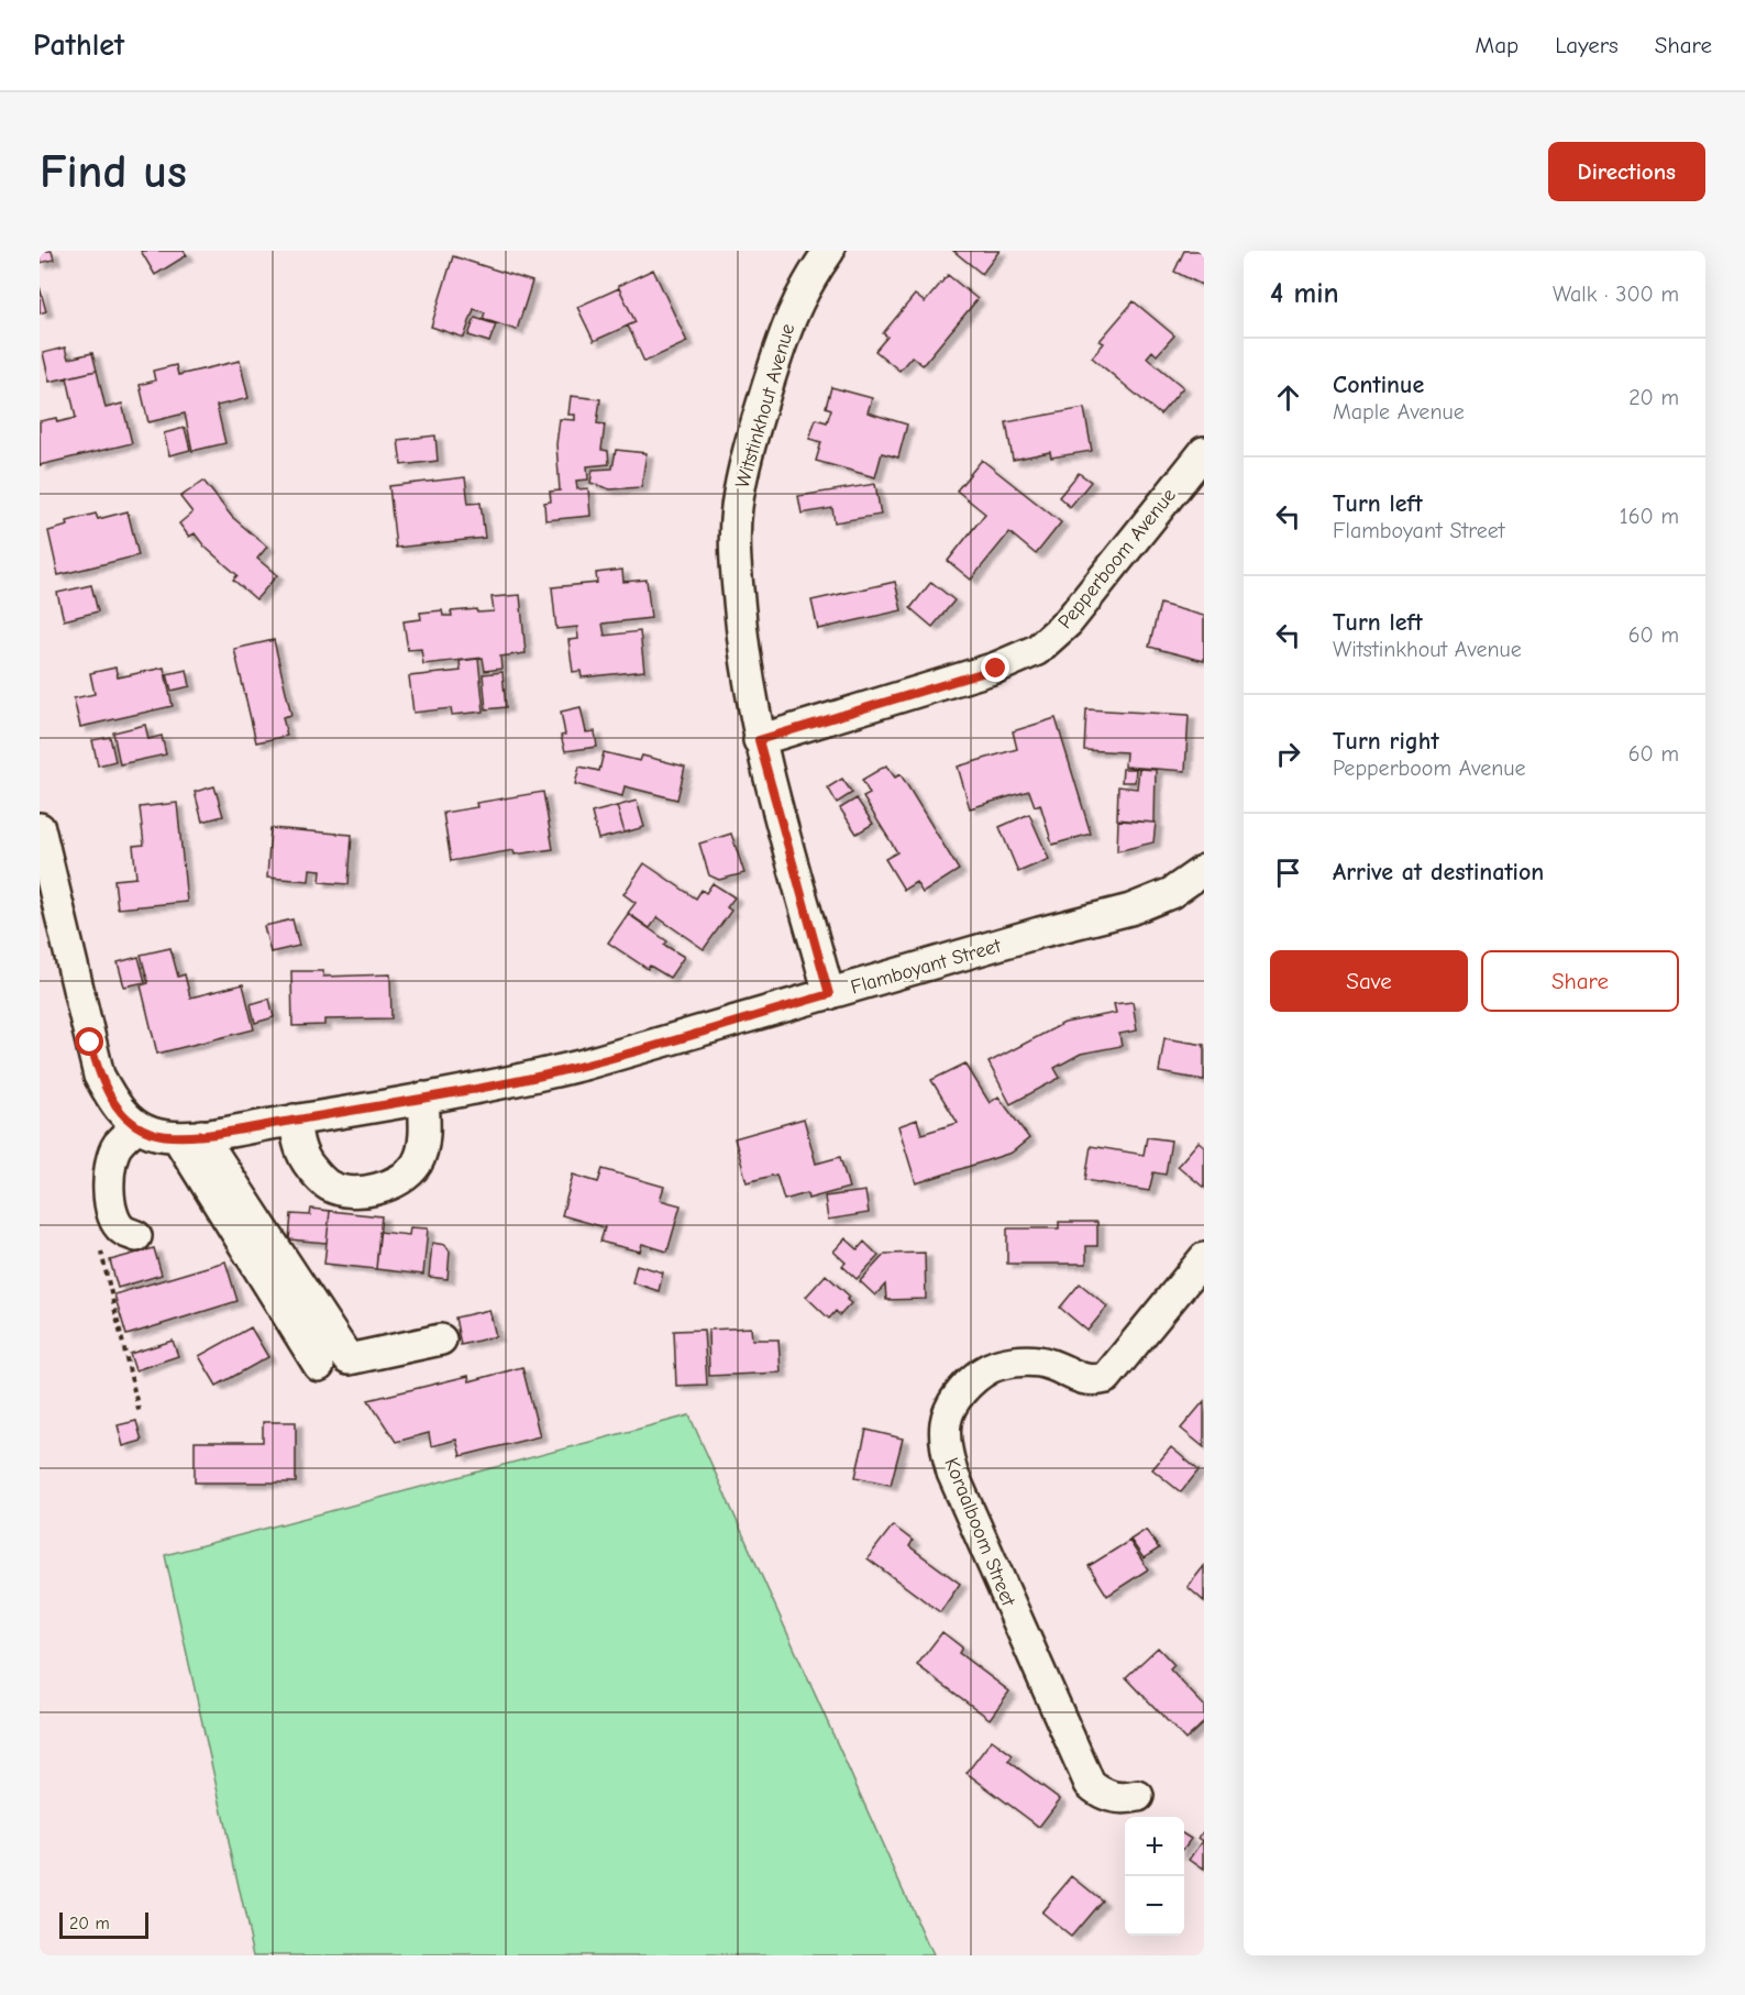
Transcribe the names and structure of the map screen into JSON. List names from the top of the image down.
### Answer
{
  "streets": {
    "street": [
      "Witstinkhout Avenue",
      "Pepperboom Avenue",
      "Flamboyant Street",
      "Koraalboom Street"
    ]
  },
  "crossings": [
    ["Witstinkhout Avenue", "Pepperboom Avenue"],
    ["Witstinkhout Avenue", "Flamboyant Street"]
  ],
  "scale_bar": "20 m",
  "page": {
    "header": "Pathlet",
    "nav": ["Map", "Layers", "Share"],
    "buttons": [
      "Directions",
      ["Save", "Share"]
    ],
    "title": "Find us",
    "heading": ["4 min", "Walk · 300 m"],
    "list": [
      ["Continue", "Maple Avenue", "20 m"],
      ["Turn left", "Flamboyant Street", "160 m"],
      ["Turn left", "Witstinkhout Avenue", "60 m"],
      ["Turn right", "Pepperboom Avenue", "60 m"],
      "Arrive at destination"
    ],
    "map_buttons": ["+", "−"],
    "scale": "20 m"
  }
}
